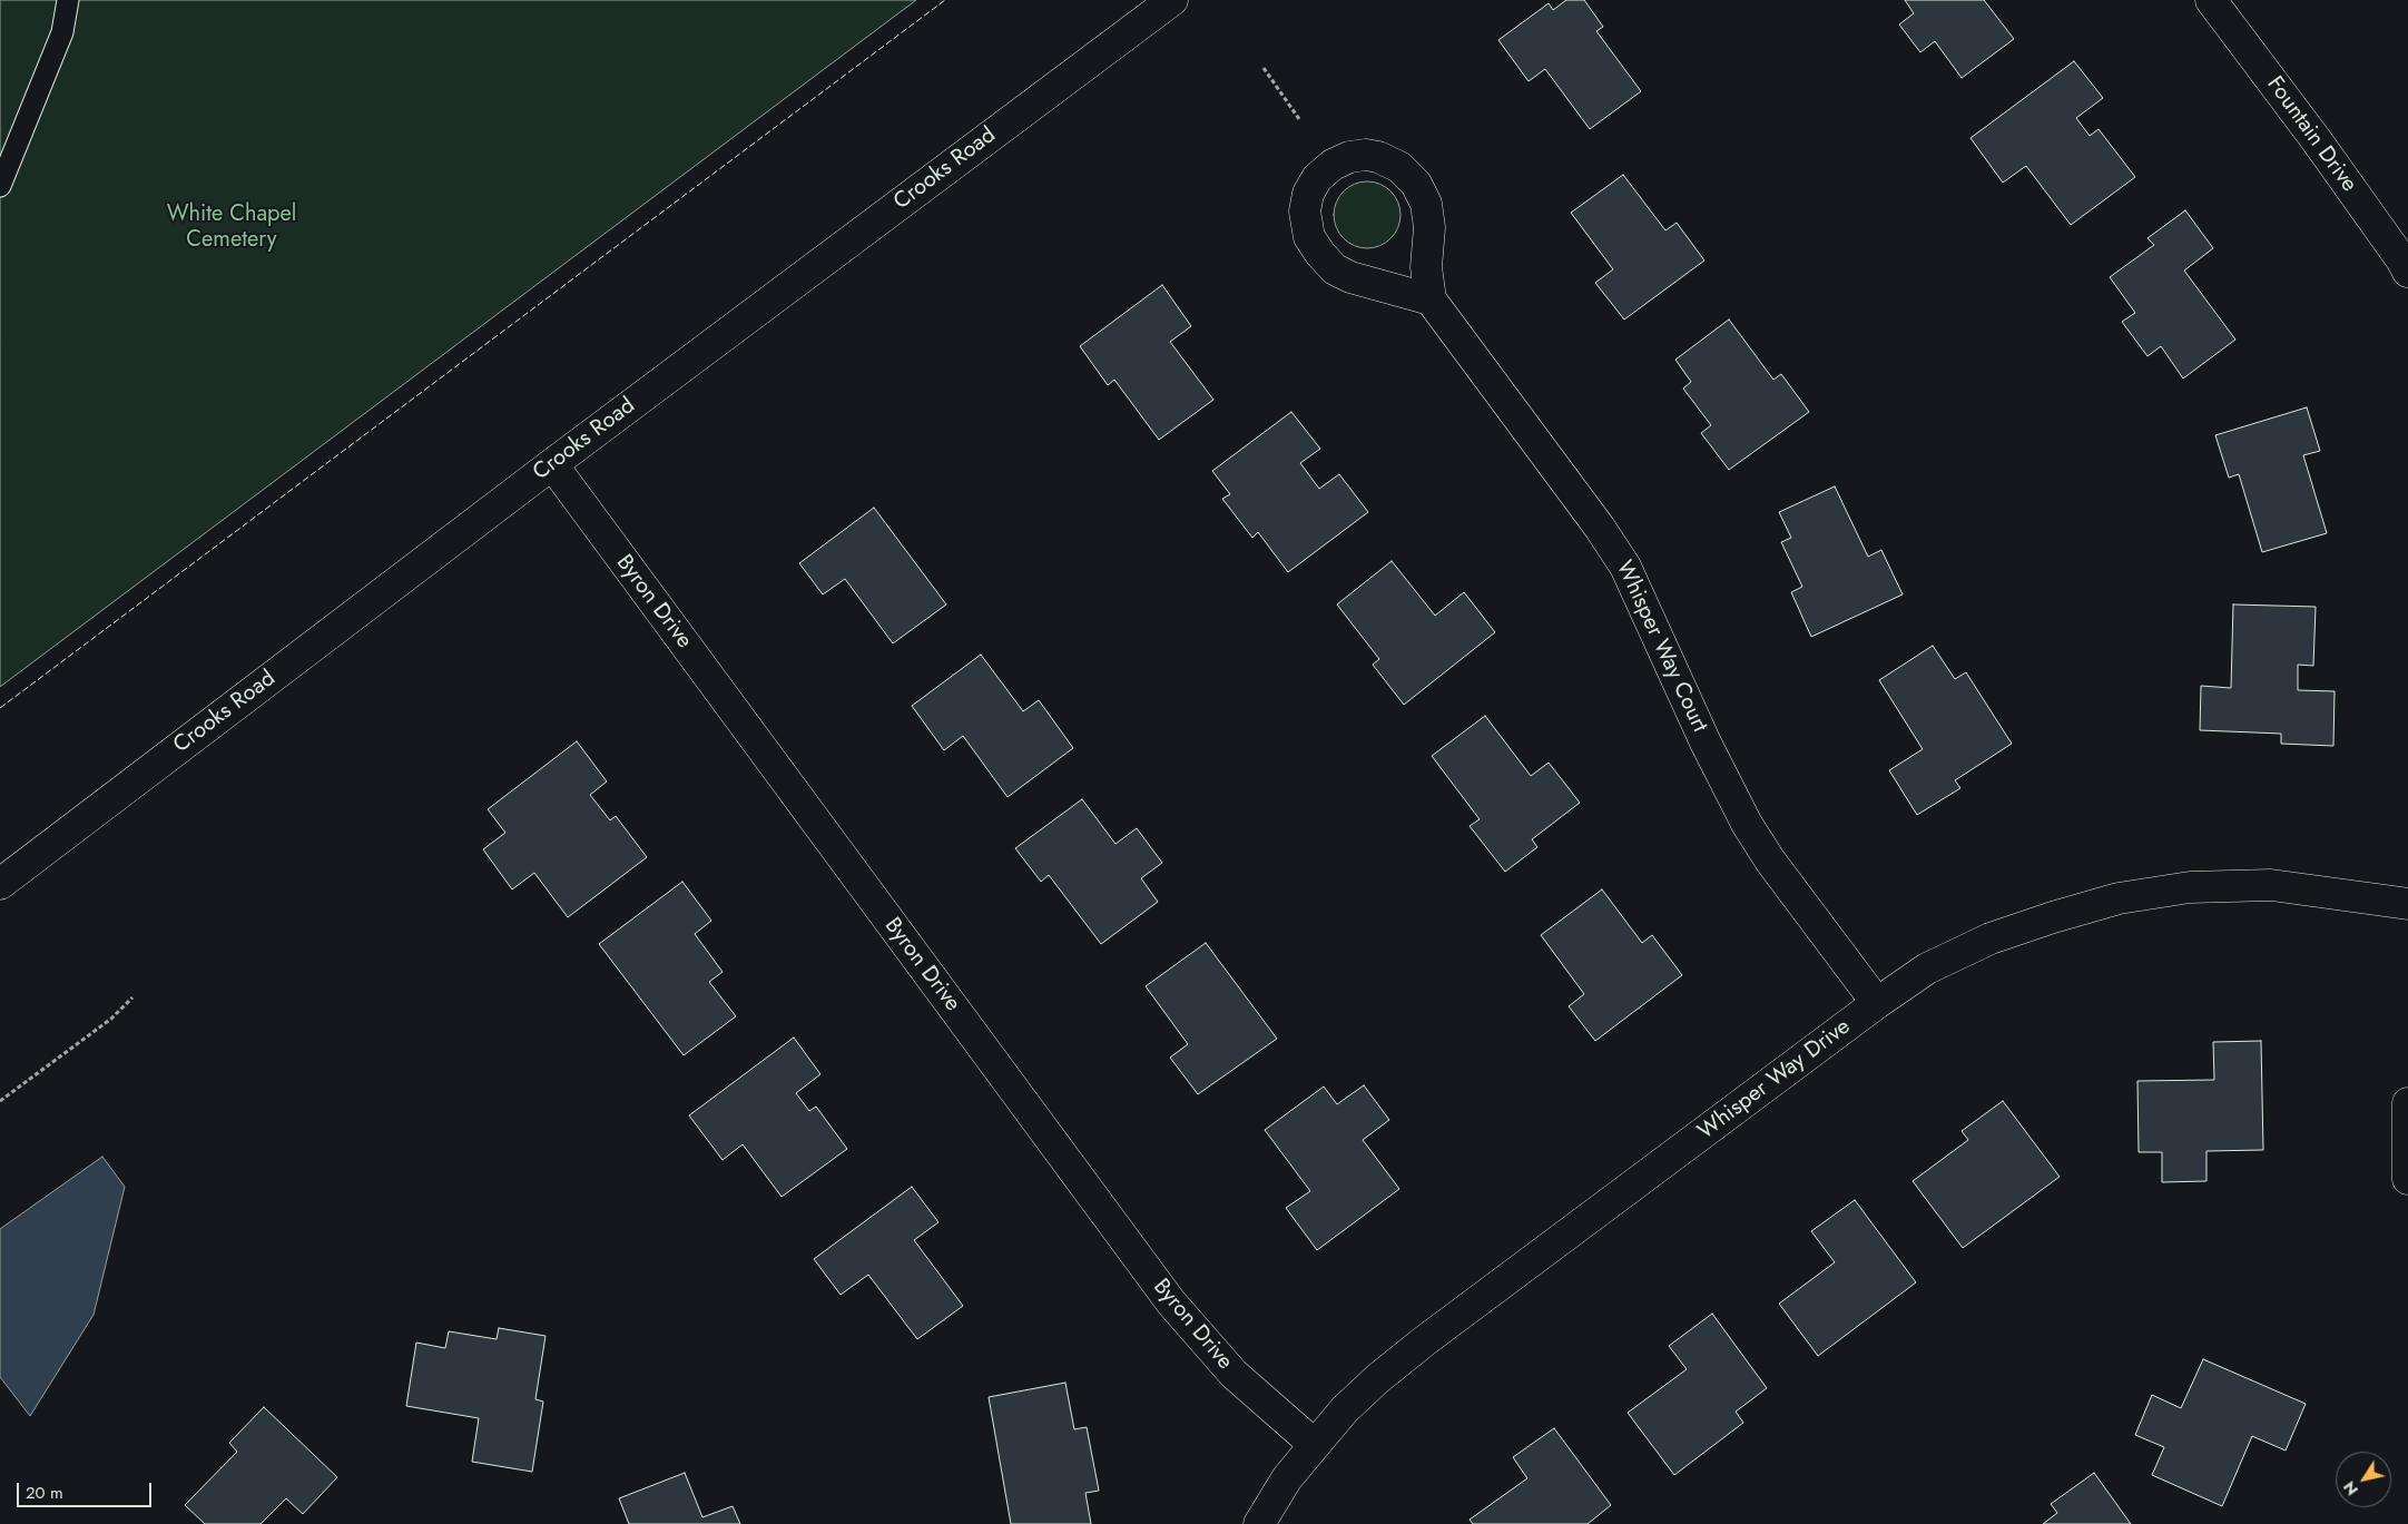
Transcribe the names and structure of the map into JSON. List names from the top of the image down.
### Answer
{
  "streets": {
    "street": [
      "Fountain Drive",
      "Crooks Road",
      "Byron Drive",
      "Whisper Way Court",
      "Whisper Way Drive"
    ]
  },
  "crossings": [
    ["Crooks Road", "Byron Drive"],
    ["Byron Drive", "Whisper Way Drive"],
    ["Whisper Way Court", "Whisper Way Drive"]
  ],
  "parks": ["White Chapel Cemetery"],
  "scale_bar": "20 m",
  "north": "bottom left"
}
